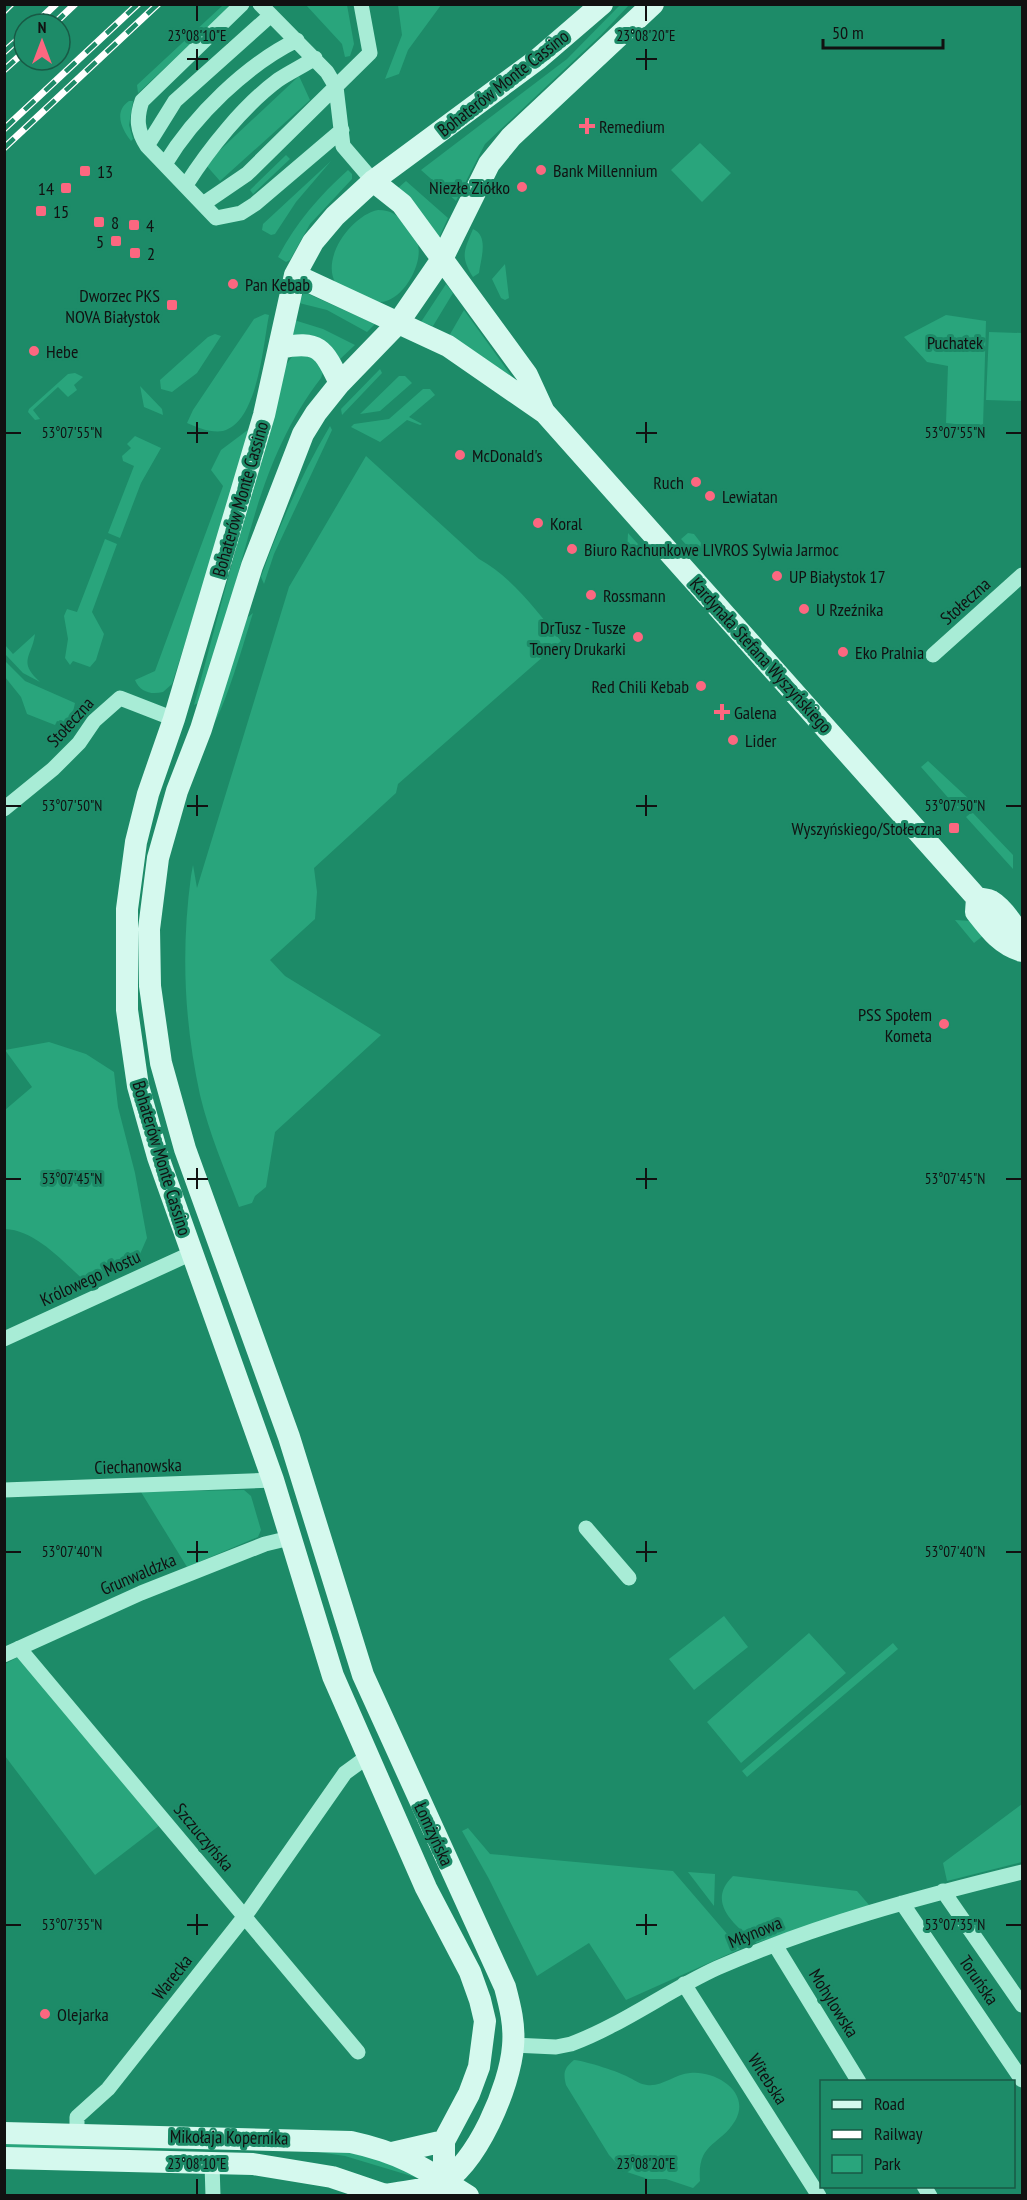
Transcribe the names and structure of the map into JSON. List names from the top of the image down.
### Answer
{
  "streets": {
    "street": [
      "Bohaterów Monte Cassino",
      "Stołeczna",
      "Kardynała Stefana Wyszyńskiego",
      "Królowego Mostu",
      "Ciechanowska",
      "Grunwaldzka",
      "Łomżyńska",
      "Szczuczyńska",
      "Młynowa",
      "Warecka",
      "Toruńska",
      "Mohylowska",
      "Witebska",
      "Mikołaja Kopernika"
    ]
  },
  "crossings": [
    ["Bohaterów Monte Cassino", "Stołeczna"],
    ["Bohaterów Monte Cassino", "Kardynała Stefana Wyszyńskiego"],
    ["Bohaterów Monte Cassino", "Królowego Mostu"],
    ["Bohaterów Monte Cassino", "Ciechanowska"],
    ["Bohaterów Monte Cassino", "Łomżyńska"],
    ["Ciechanowska", "Łomżyńska"],
    ["Grunwaldzka", "Łomżyńska"],
    ["Grunwaldzka", "Szczuczyńska"],
    ["Łomżyńska", "Młynowa"],
    ["Łomżyńska", "Warecka"],
    ["Łomżyńska", "Mikołaja Kopernika"],
    ["Szczuczyńska", "Warecka"],
    ["Młynowa", "Toruńska"],
    ["Młynowa", "Mohylowska"],
    ["Młynowa", "Witebska"],
    ["Warecka", "Mikołaja Kopernika"]
  ],
  "parks": ["Puchatek"],
  "places": {
    "health": ["Remedium", "Galena"],
    "other": [
      "Bank Millennium",
      "Niezłe Ziółko",
      "Pan Kebab",
      "Hebe",
      "McDonald's",
      "Ruch",
      "Lewiatan",
      "Koral",
      "Biuro Rachunkowe LIVROS Sylwia Jarmoc",
      "UP Białystok 17",
      "Rossmann",
      "U Rzeźnika",
      "DrTusz - Tusze Tonery Drukarki",
      "Eko Pralnia",
      "Red Chili Kebab",
      "Lider",
      "PSS Społem Kometa",
      "Olejarka"
    ],
    "transit": [
      "13",
      "14",
      "15",
      "8",
      "4",
      "5",
      "2",
      "Dworzec PKS NOVA Białystok",
      "Wyszyńskiego/Stołeczna"
    ]
  },
  "legend": ["Road", "Railway", "Park"],
  "scale_bar": "50 m",
  "north": "top",
  "coordinates": [
    "23°08'10\"E",
    "23°08'20\"E",
    "53°07'55\"N",
    "53°07'50\"N",
    "53°07'45\"N",
    "53°07'40\"N",
    "53°07'35\"N"
  ]
}
